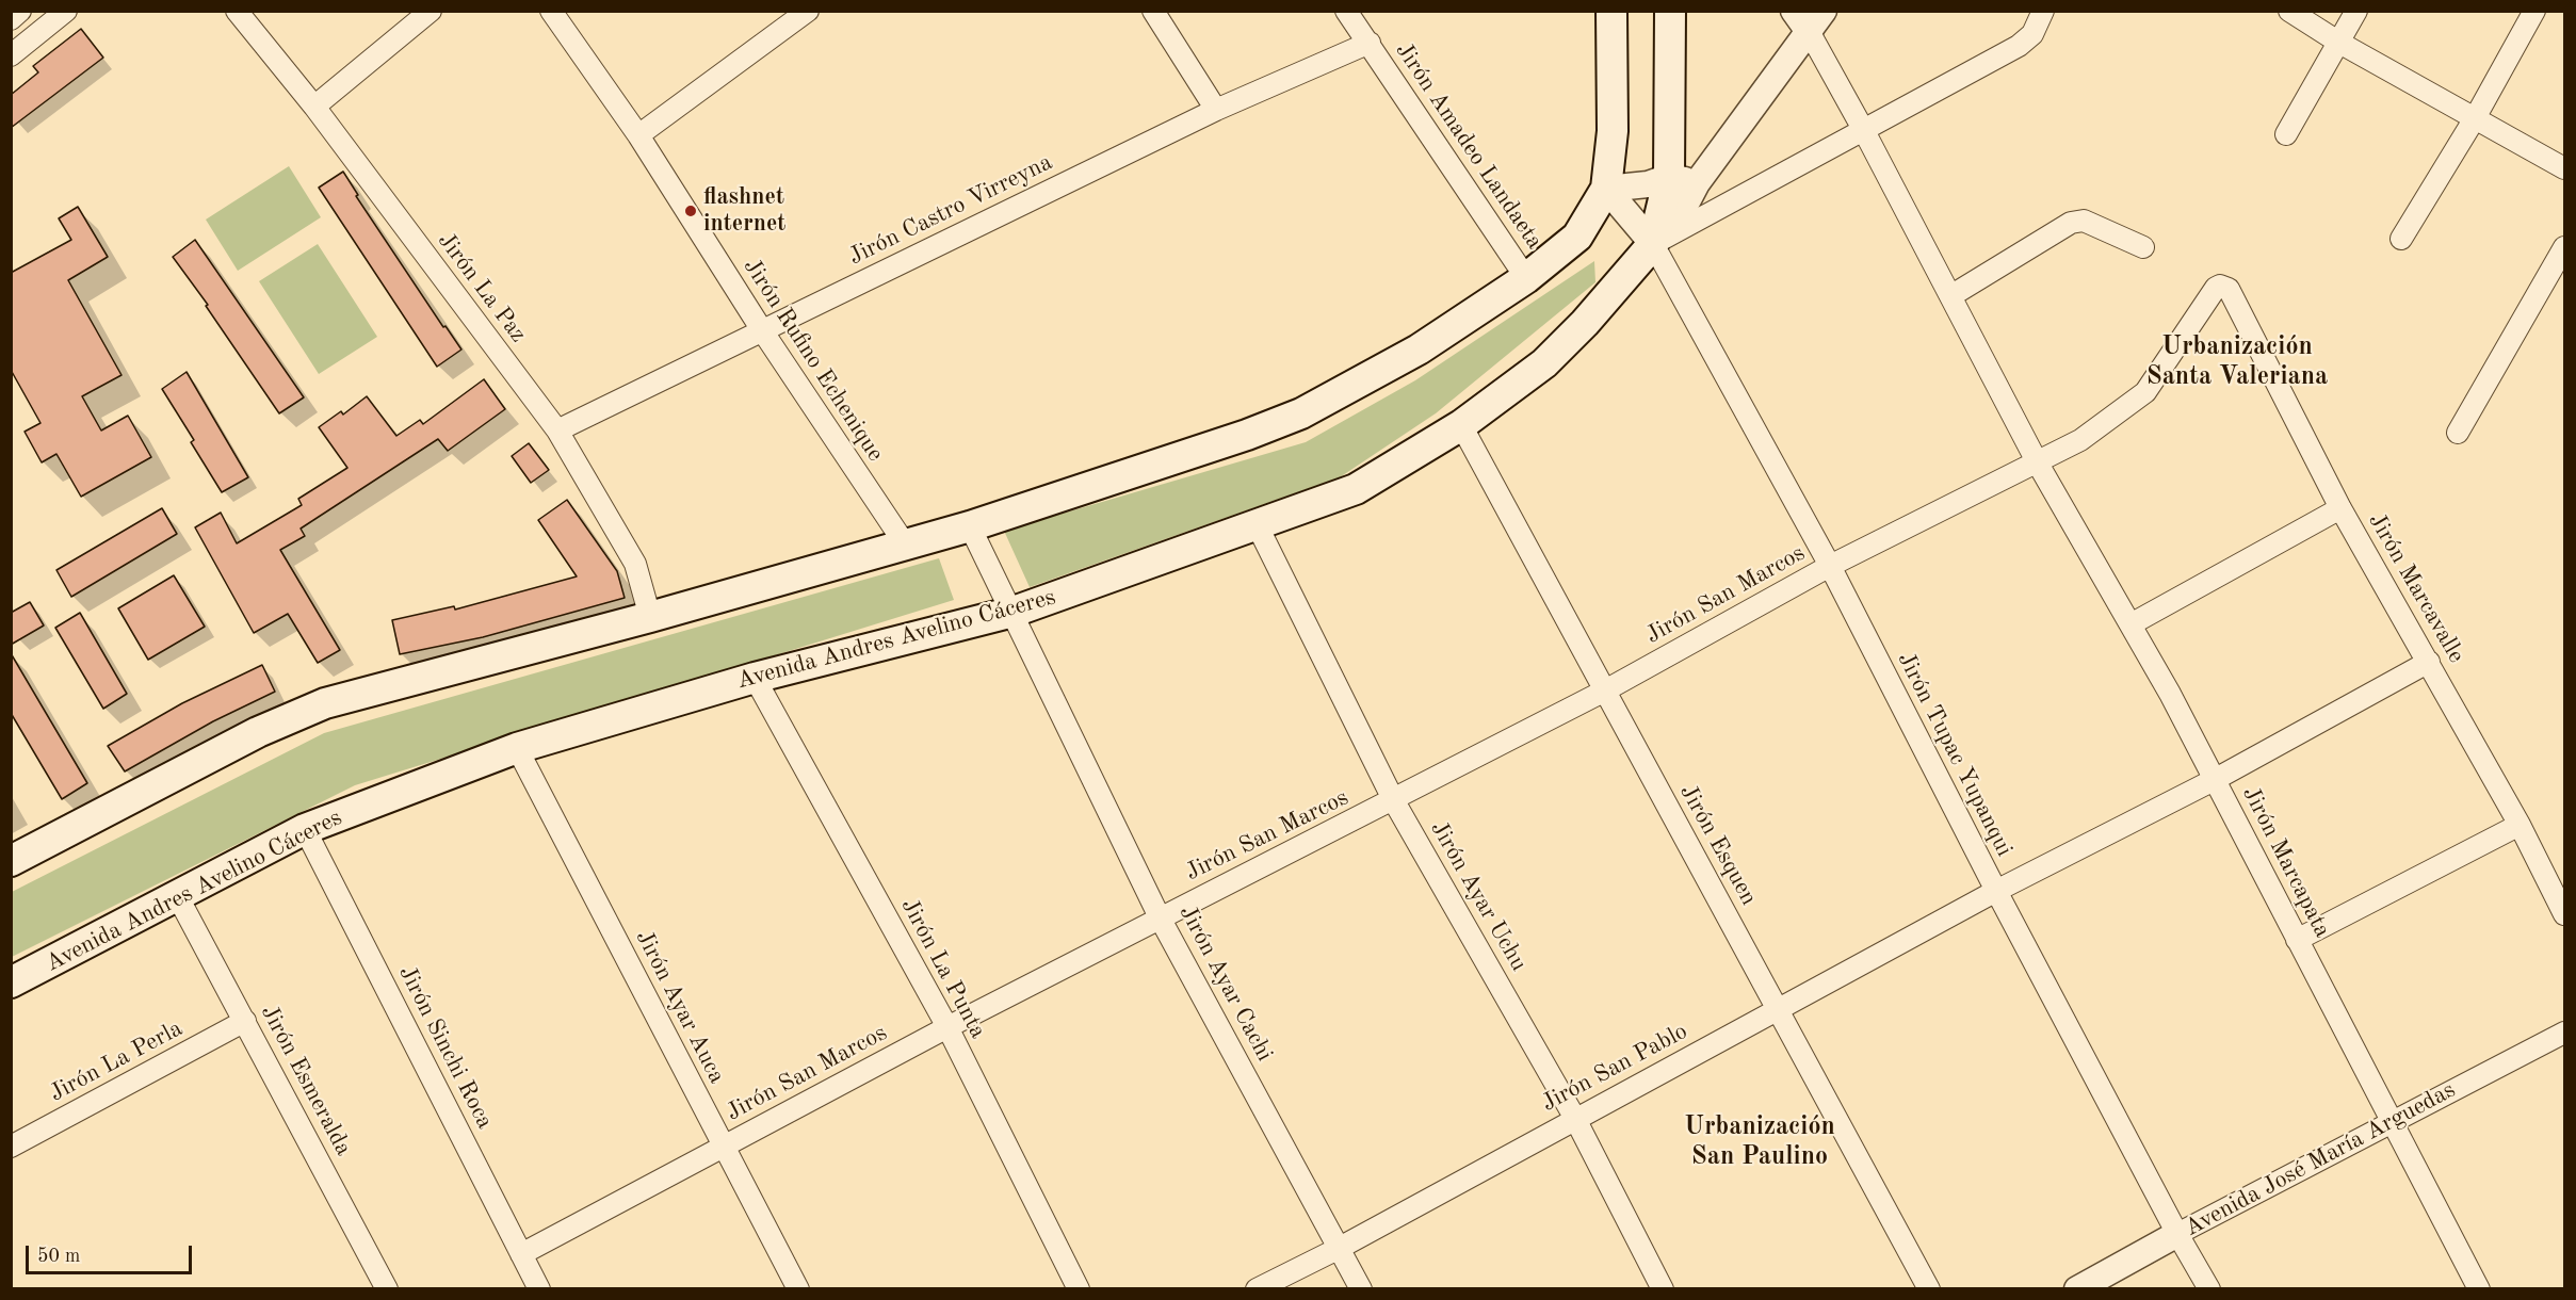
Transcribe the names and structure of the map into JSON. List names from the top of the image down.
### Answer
{
  "streets": {
    "main road": ["Avenida Andres Avelino Cáceres"],
    "street": [
      "Jirón Amadeo Landaeta",
      "Jirón Castro Virreyna",
      "Jirón La Paz",
      "Jirón Rufino Echenique",
      "Jirón Marcavalle",
      "Jirón San Marcos",
      "Jirón Tupac Yupanqui",
      "Jirón Esquen",
      "Jirón Marcapata",
      "Jirón Ayar Uchu",
      "Jirón La Punta",
      "Jirón Ayar Cachi",
      "Jirón Ayar Auca",
      "Jirón Sinchi Roca",
      "Jirón La Perla",
      "Jirón San Pablo",
      "Jirón Esmeralda",
      "Avenida José María Arguedas"
    ]
  },
  "crossings": [
    ["Jirón Amadeo Landaeta", "Jirón Castro Virreyna"],
    ["Jirón Castro Virreyna", "Jirón La Paz"],
    ["Jirón Castro Virreyna", "Jirón Rufino Echenique"],
    ["Jirón Marcavalle", "Jirón San Marcos"],
    ["Jirón Marcavalle", "Jirón San Pablo"],
    ["Jirón San Marcos", "Jirón Tupac Yupanqui"],
    ["Jirón San Marcos", "Jirón Esquen"],
    ["Jirón San Marcos", "Jirón Marcapata"],
    ["Jirón San Marcos", "Jirón Ayar Uchu"],
    ["Jirón San Marcos", "Jirón La Punta"],
    ["Jirón San Marcos", "Jirón Ayar Cachi"],
    ["Jirón San Marcos", "Jirón Ayar Auca"],
    ["Jirón San Marcos", "Jirón Sinchi Roca"],
    ["Avenida Andres Avelino Cáceres", "Jirón Tupac Yupanqui"],
    ["Avenida Andres Avelino Cáceres", "Jirón Esquen"],
    ["Avenida Andres Avelino Cáceres", "Jirón Ayar Uchu"],
    ["Avenida Andres Avelino Cáceres", "Jirón La Punta"],
    ["Avenida Andres Avelino Cáceres", "Jirón Ayar Cachi"],
    ["Avenida Andres Avelino Cáceres", "Jirón Ayar Auca"],
    ["Avenida Andres Avelino Cáceres", "Jirón Sinchi Roca"],
    ["Avenida Andres Avelino Cáceres", "Jirón Esmeralda"],
    ["Jirón Tupac Yupanqui", "Jirón San Pablo"],
    ["Jirón Tupac Yupanqui", "Avenida José María Arguedas"],
    ["Jirón Esquen", "Jirón San Pablo"],
    ["Jirón Marcapata", "Jirón San Pablo"],
    ["Jirón Marcapata", "Avenida José María Arguedas"],
    ["Jirón Ayar Uchu", "Jirón San Pablo"],
    ["Jirón Ayar Cachi", "Jirón San Pablo"],
    ["Jirón La Perla", "Jirón Esmeralda"]
  ],
  "districts": ["Urbanización Santa Valeriana", "Urbanización San Paulino"],
  "places": ["flashnet internet"],
  "scale_bar": "50 m"
}
